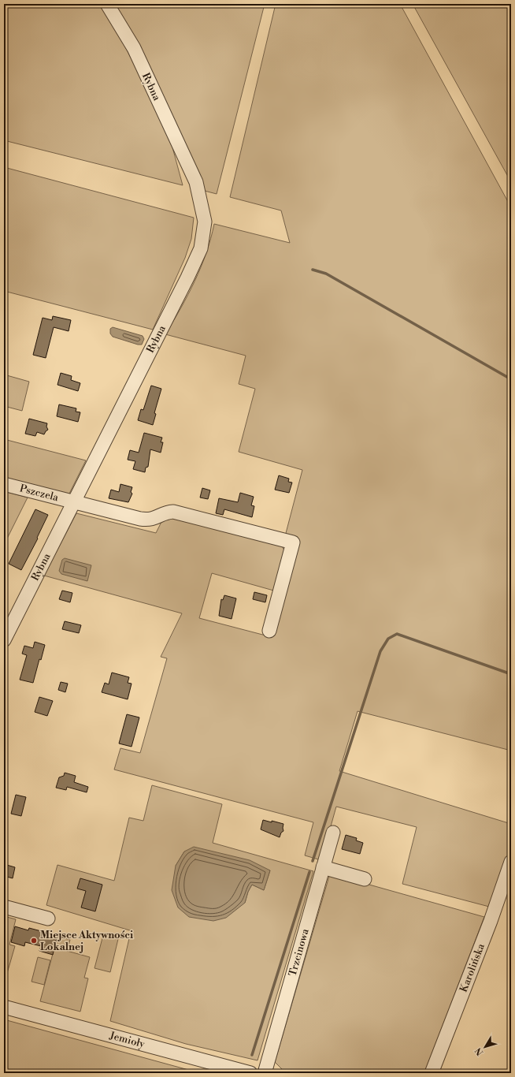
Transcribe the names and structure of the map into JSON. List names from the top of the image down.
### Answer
{
  "streets": {
    "street": [
      "Rybna",
      "Pszczela",
      "Trzcinowa",
      "Karolińska",
      "Jemioły"
    ]
  },
  "crossings": [
    ["Rybna", "Pszczela"]
  ],
  "places": ["Miejsce Aktywności Lokalnej"],
  "north": "bottom left"
}
